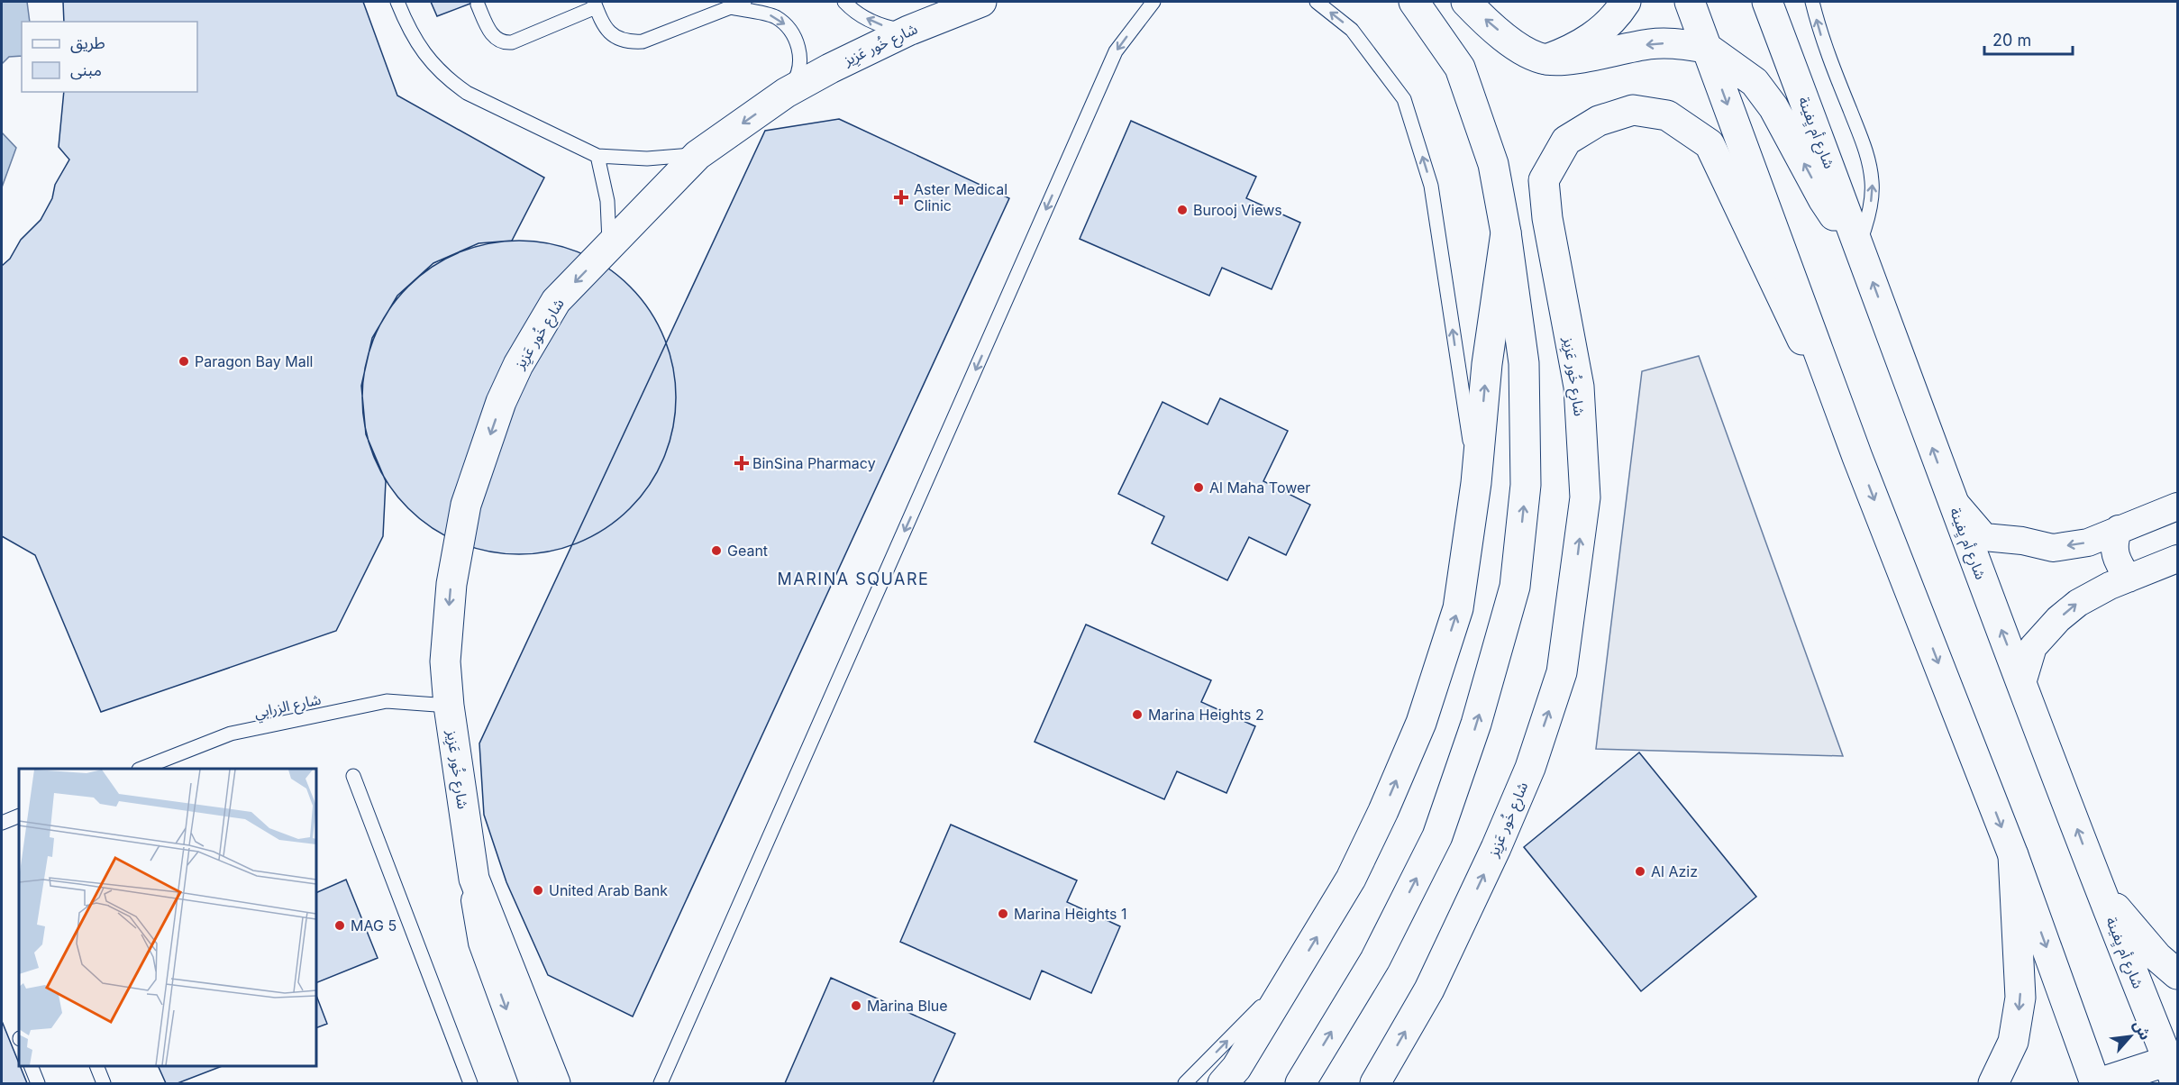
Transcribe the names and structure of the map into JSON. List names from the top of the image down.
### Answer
{
  "streets": {
    "street": ["شارع خُور عَزِيز", "شارع أم يِفينة"],
    "lane": ["شارع الزرابي"]
  },
  "crossings": [
    ["شارع خُور عَزِيز", "شارع الزرابي"]
  ],
  "districts": ["MARINA SQUARE"],
  "places": {
    "health": ["Aster Medical Clinic", "BinSina Pharmacy"],
    "other": [
      "Burooj Views",
      "Paragon Bay Mall",
      "Al Maha Tower",
      "Geant",
      "Marina Heights 2",
      "Al Aziz",
      "United Arab Bank",
      "Marina Heights 1",
      "MAG 5",
      "Marina Blue"
    ]
  },
  "legend": ["طريق", "مبنى"],
  "scale_bar": "20 m",
  "north": "top right"
}
